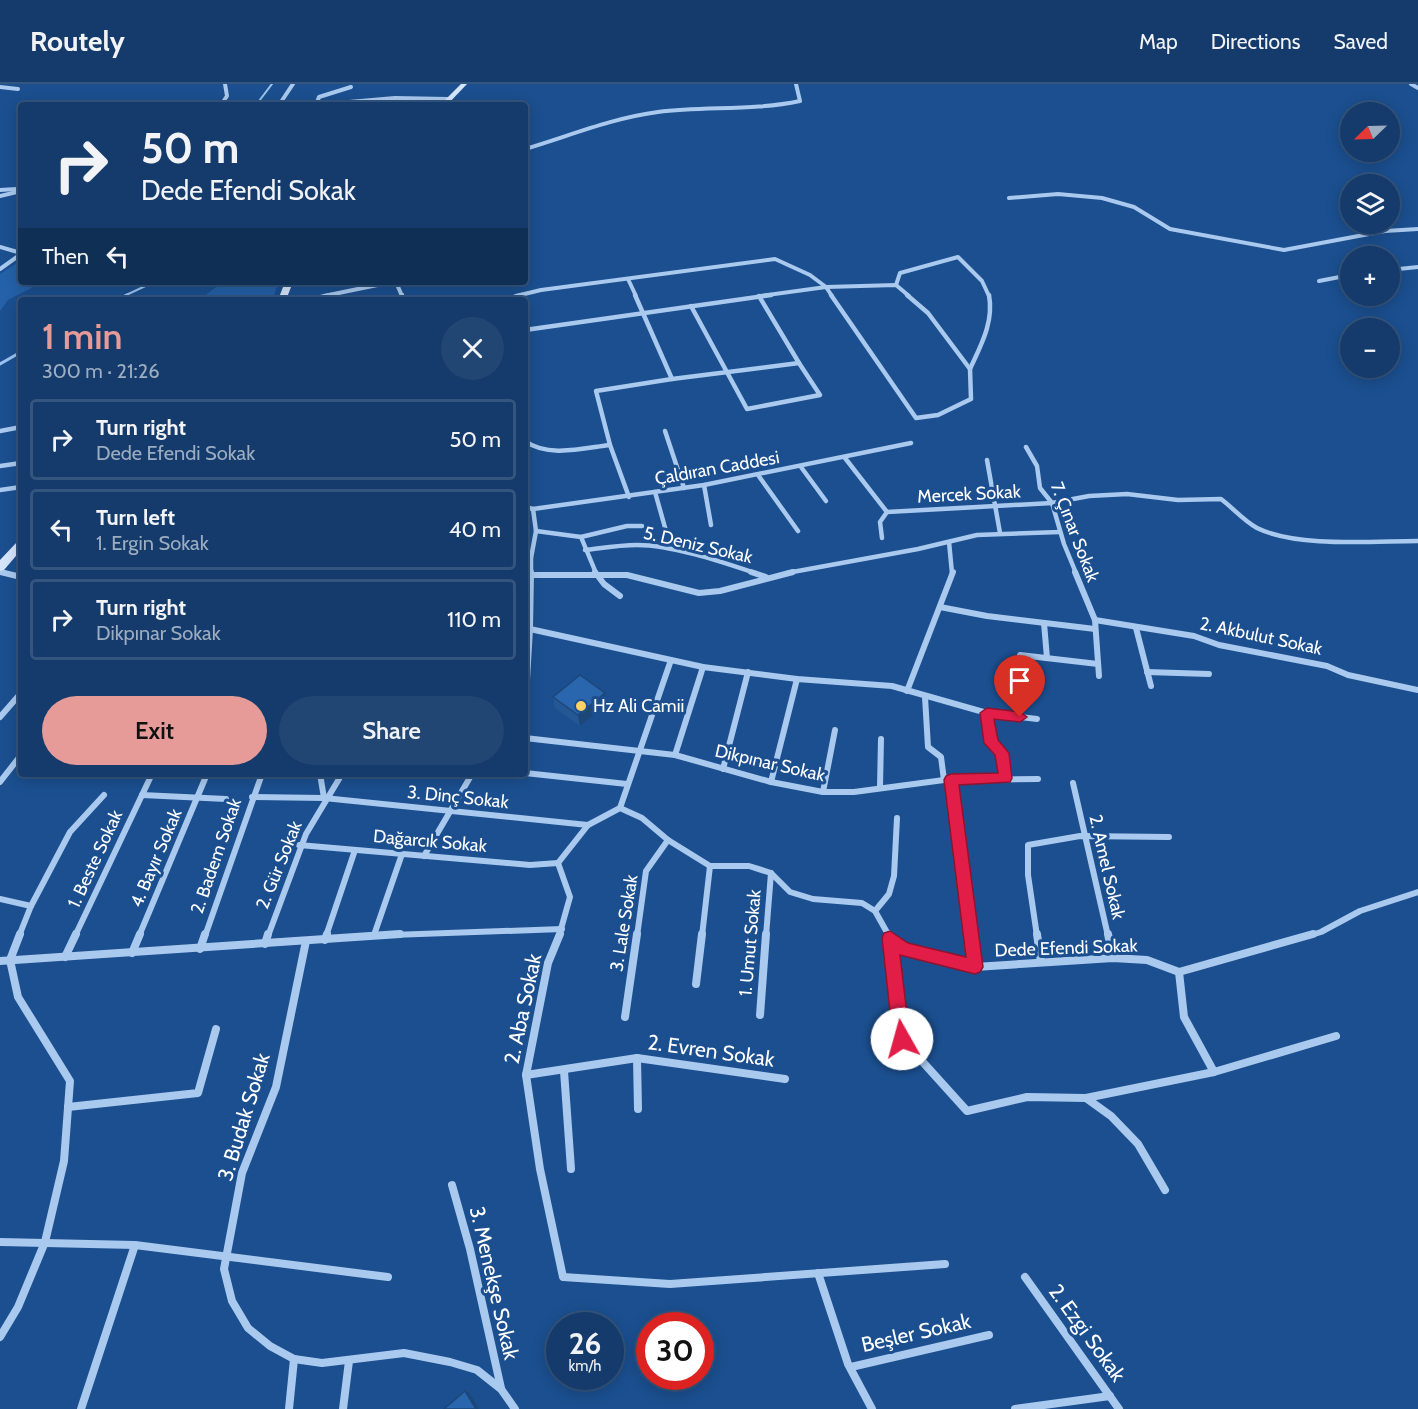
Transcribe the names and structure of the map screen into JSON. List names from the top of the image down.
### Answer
{
  "streets": {
    "street": [
      "Çaldıran Caddesi",
      "Mercek Sokak",
      "7. Çınar Sokak",
      "5. Deniz Sokak",
      "2. Akbulut Sokak",
      "Dikpınar Sokak",
      "3. Dinç Sokak",
      "Dağarcık Sokak",
      "2. Badem Sokak",
      "4. Bayır Sokak",
      "1. Beste Sokak",
      "2. Gür Sokak",
      "2. Amel Sokak",
      "3. Lale Sokak",
      "1. Umut Sokak",
      "Dede Efendi Sokak",
      "2. Aba Sokak",
      "2. Evren Sokak",
      "3. Budak Sokak",
      "3. Menekşe Sokak",
      "Beşler Sokak",
      "2. Ezgi Sokak"
    ]
  },
  "crossings": [
    ["Mercek Sokak", "7. Çınar Sokak"],
    ["7. Çınar Sokak", "2. Akbulut Sokak"],
    ["3. Dinç Sokak", "2. Badem Sokak"],
    ["3. Dinç Sokak", "2. Gür Sokak"],
    ["Dağarcık Sokak", "2. Gür Sokak"],
    ["Dağarcık Sokak", "2. Aba Sokak"],
    ["2. Amel Sokak", "Dede Efendi Sokak"],
    ["2. Aba Sokak", "2. Evren Sokak"],
    ["2. Aba Sokak", "Beşler Sokak"]
  ],
  "places": ["Hz Ali Camii"],
  "north": "bottom left",
  "page": {
    "header": "Routely",
    "nav": ["Map", "Directions", "Saved"],
    "map_buttons": ["+", "−"],
    "turn": ["50 m", "Dede Efendi Sokak"],
    "then": "Then",
    "heading": ["1 min", "300 m · 21:26"],
    "list": [
      {
        "name": "Turn right",
        "note": "Dede Efendi Sokak",
        "value": "50 m"
      },
      {
        "name": "Turn left",
        "note": "1. Ergin Sokak",
        "value": "40 m"
      },
      {
        "name": "Turn right",
        "note": "Dikpınar Sokak",
        "value": "110 m"
      }
    ],
    "buttons": ["Exit", "Share"],
    "speed": "26 km/h",
    "limit": "30"
  }
}
